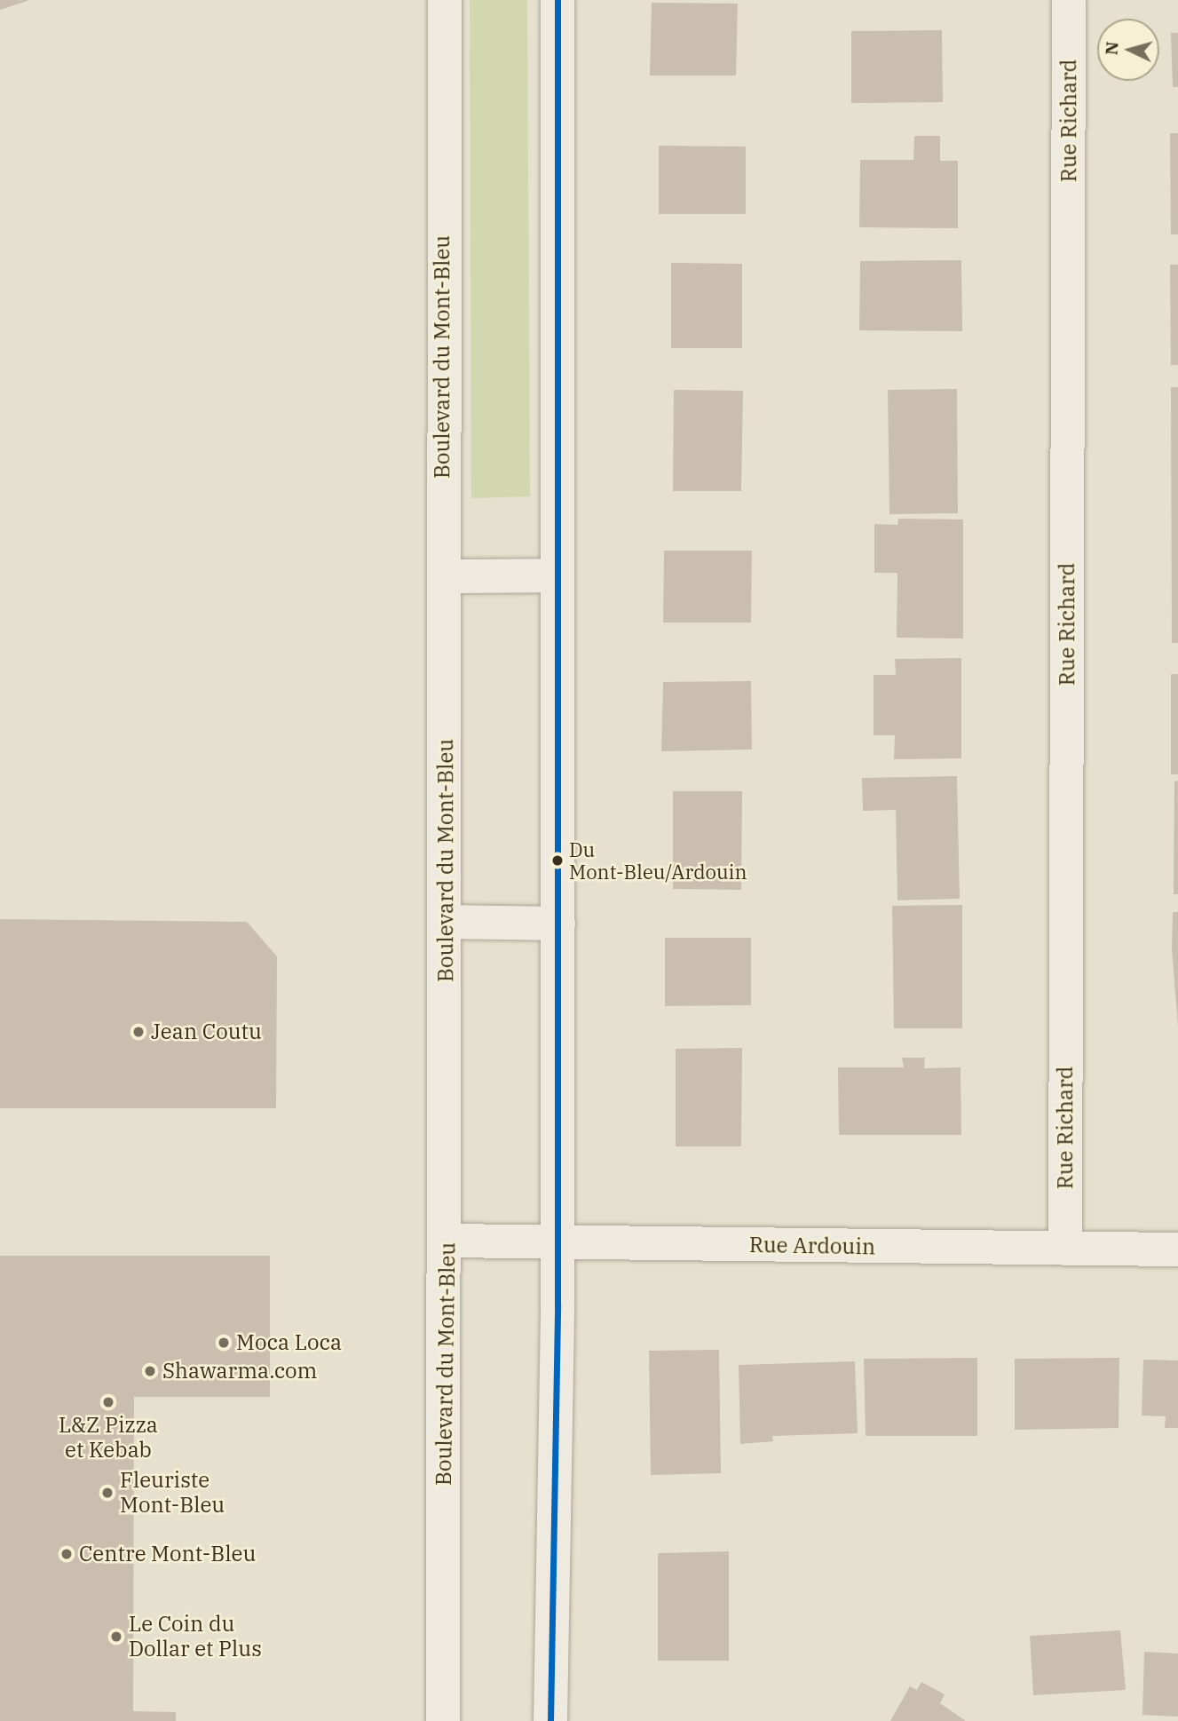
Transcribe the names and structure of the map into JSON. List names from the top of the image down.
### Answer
{
  "streets": {
    "street": ["Rue Richard", "Boulevard du Mont-Bleu", "Rue Ardouin"]
  },
  "crossings": [
    ["Rue Richard", "Rue Ardouin"],
    ["Boulevard du Mont-Bleu", "Rue Ardouin"]
  ],
  "places": [
    "Du Mont-Bleu/Ardouin",
    "Jean Coutu",
    "Moca Loca",
    "Shawarma.com",
    "L&Z Pizza et Kebab",
    "Fleuriste Mont-Bleu",
    "Centre Mont-Bleu",
    "Le Coin du Dollar et Plus"
  ],
  "north": "left"
}
